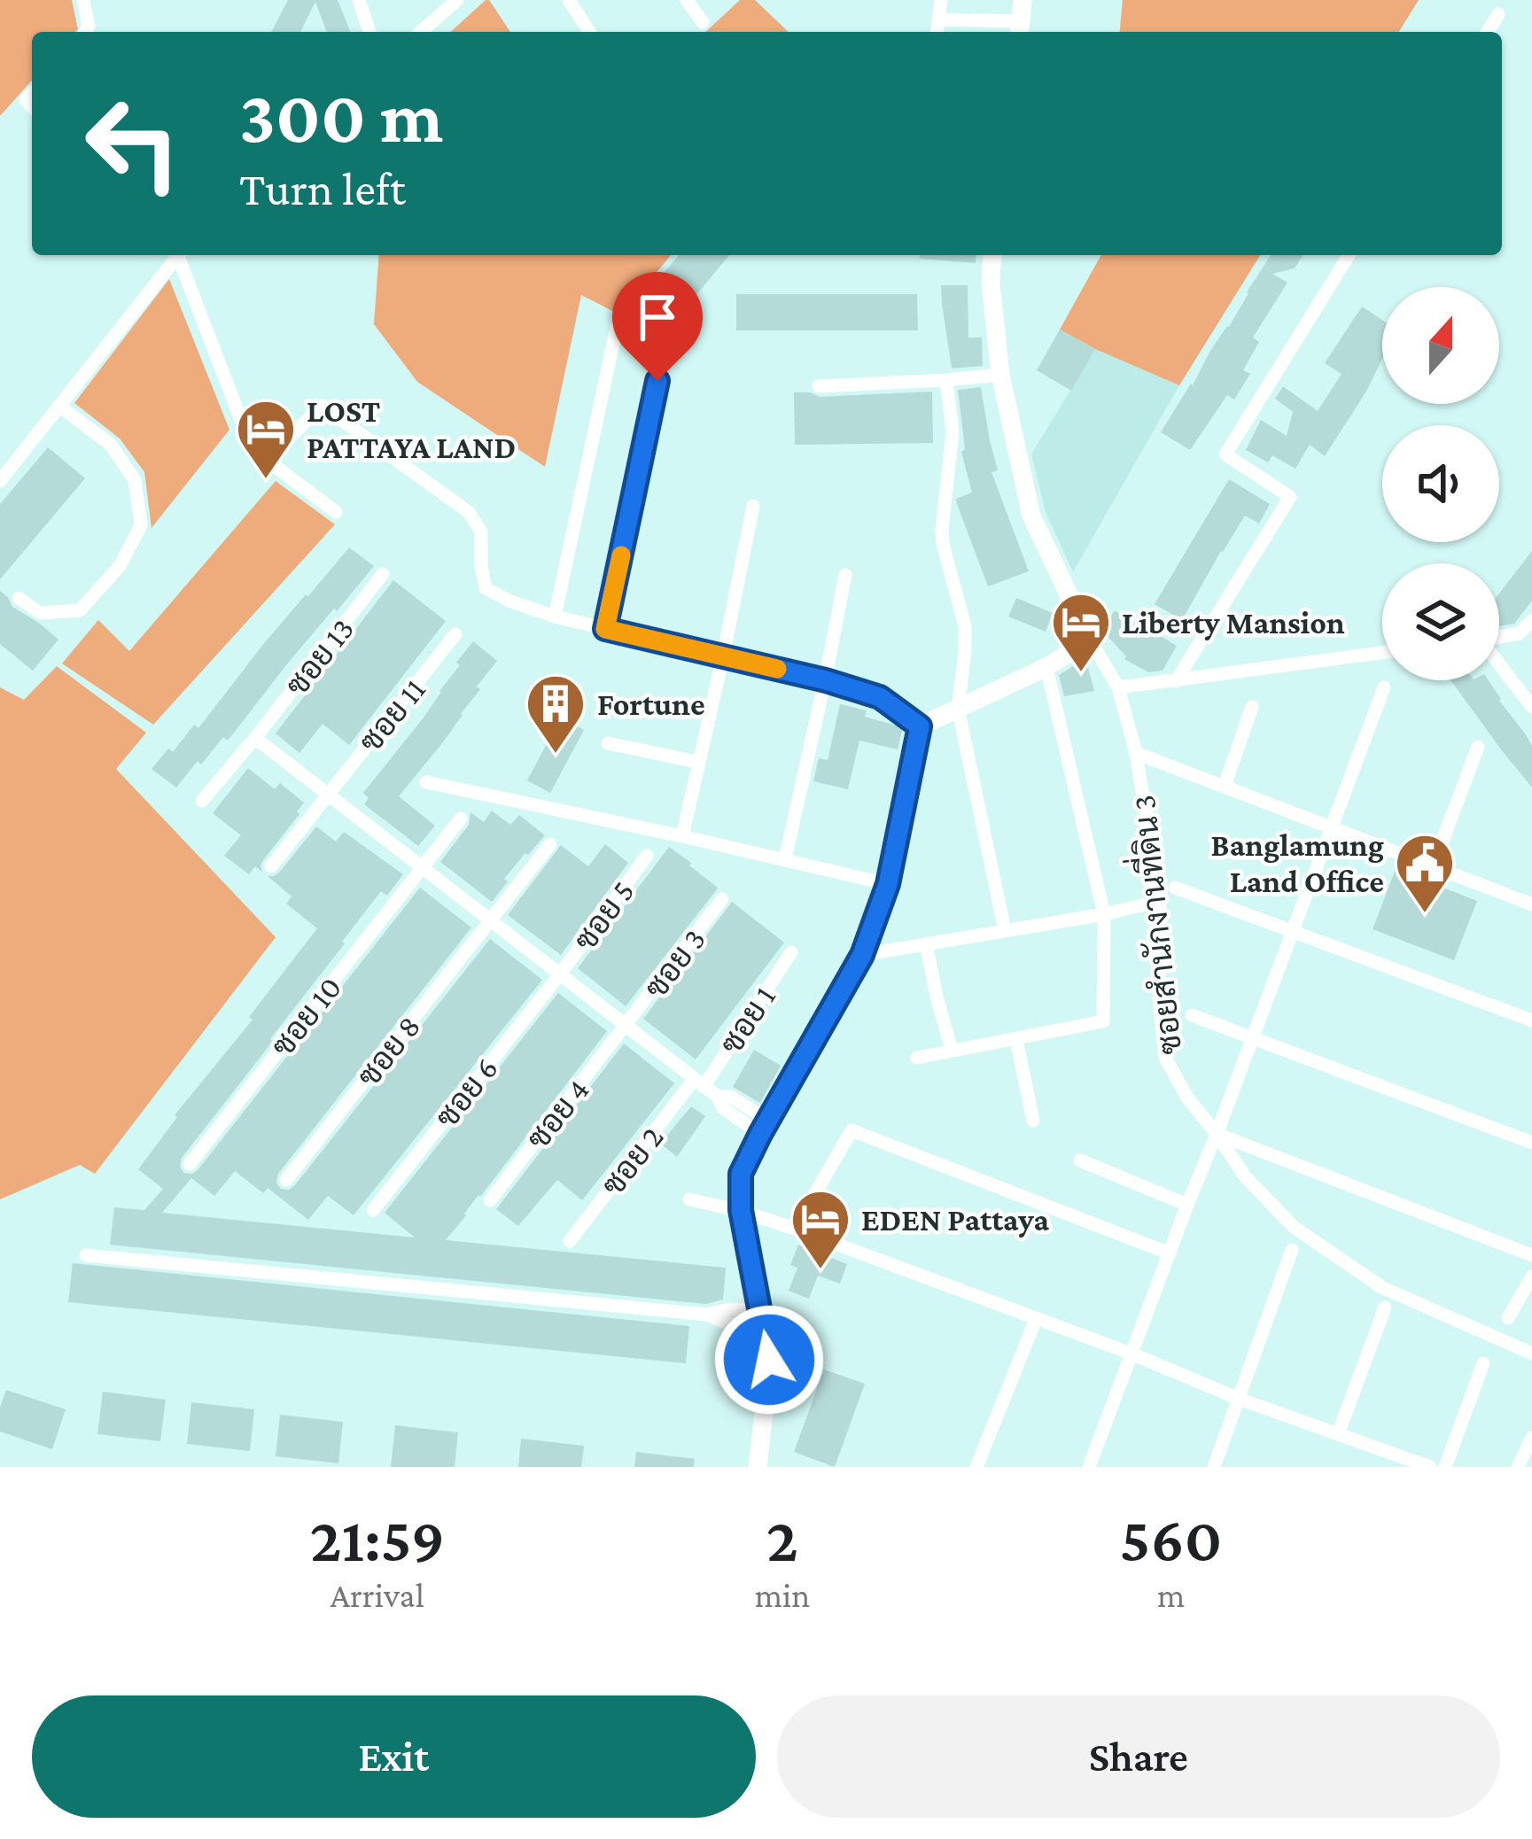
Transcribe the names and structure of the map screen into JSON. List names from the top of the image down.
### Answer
{
  "streets": {
    "street": [
      "ซอย 13",
      "ซอย 11",
      "ซอย 5",
      "ซอยสำนักงานที่ดิน 3",
      "ซอย 3",
      "ซอย 10",
      "ซอย 1",
      "ซอย 8",
      "ซอย 6",
      "ซอย 4",
      "ซอย 2"
    ]
  },
  "crossings": [
    ["ซอย 5", "ซอย 6"],
    ["ซอย 3", "ซอย 4"],
    ["ซอย 1", "ซอย 2"]
  ],
  "places": {
    "hotel": ["LOST PATTAYA LAND", "Liberty Mansion", "EDEN Pattaya"],
    "building": ["Fortune"],
    "public building": ["Banglamung Land Office"]
  },
  "north": "top",
  "page": {
    "turn": ["300 m", "Turn left"],
    "eta": [
      "21:59",
      "Arrival",
      "2",
      "min",
      "560",
      "m"
    ],
    "buttons": ["Exit", "Share"]
  }
}
